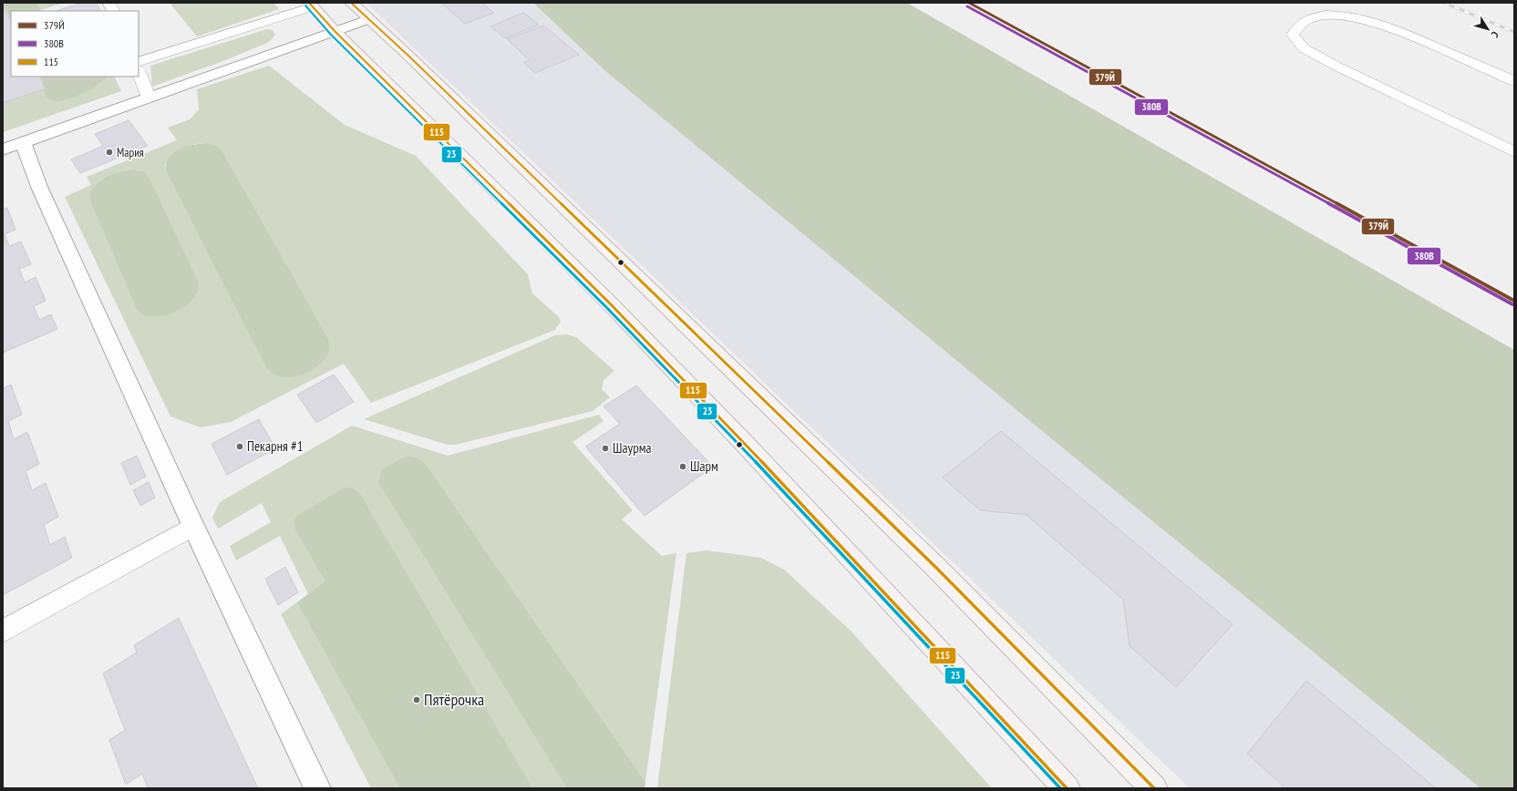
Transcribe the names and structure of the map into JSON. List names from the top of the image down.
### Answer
{
  "places": [
    "Мария",
    "Пекарня #1",
    "Шаурма",
    "Шарм",
    "Пятёрочка"
  ],
  "lines": [
    "transit line 379Й",
    "transit line 115",
    "transit line 23",
    "transit line 380В"
  ],
  "legend": ["379Й", "380В", "115"],
  "north": "bottom right"
}
